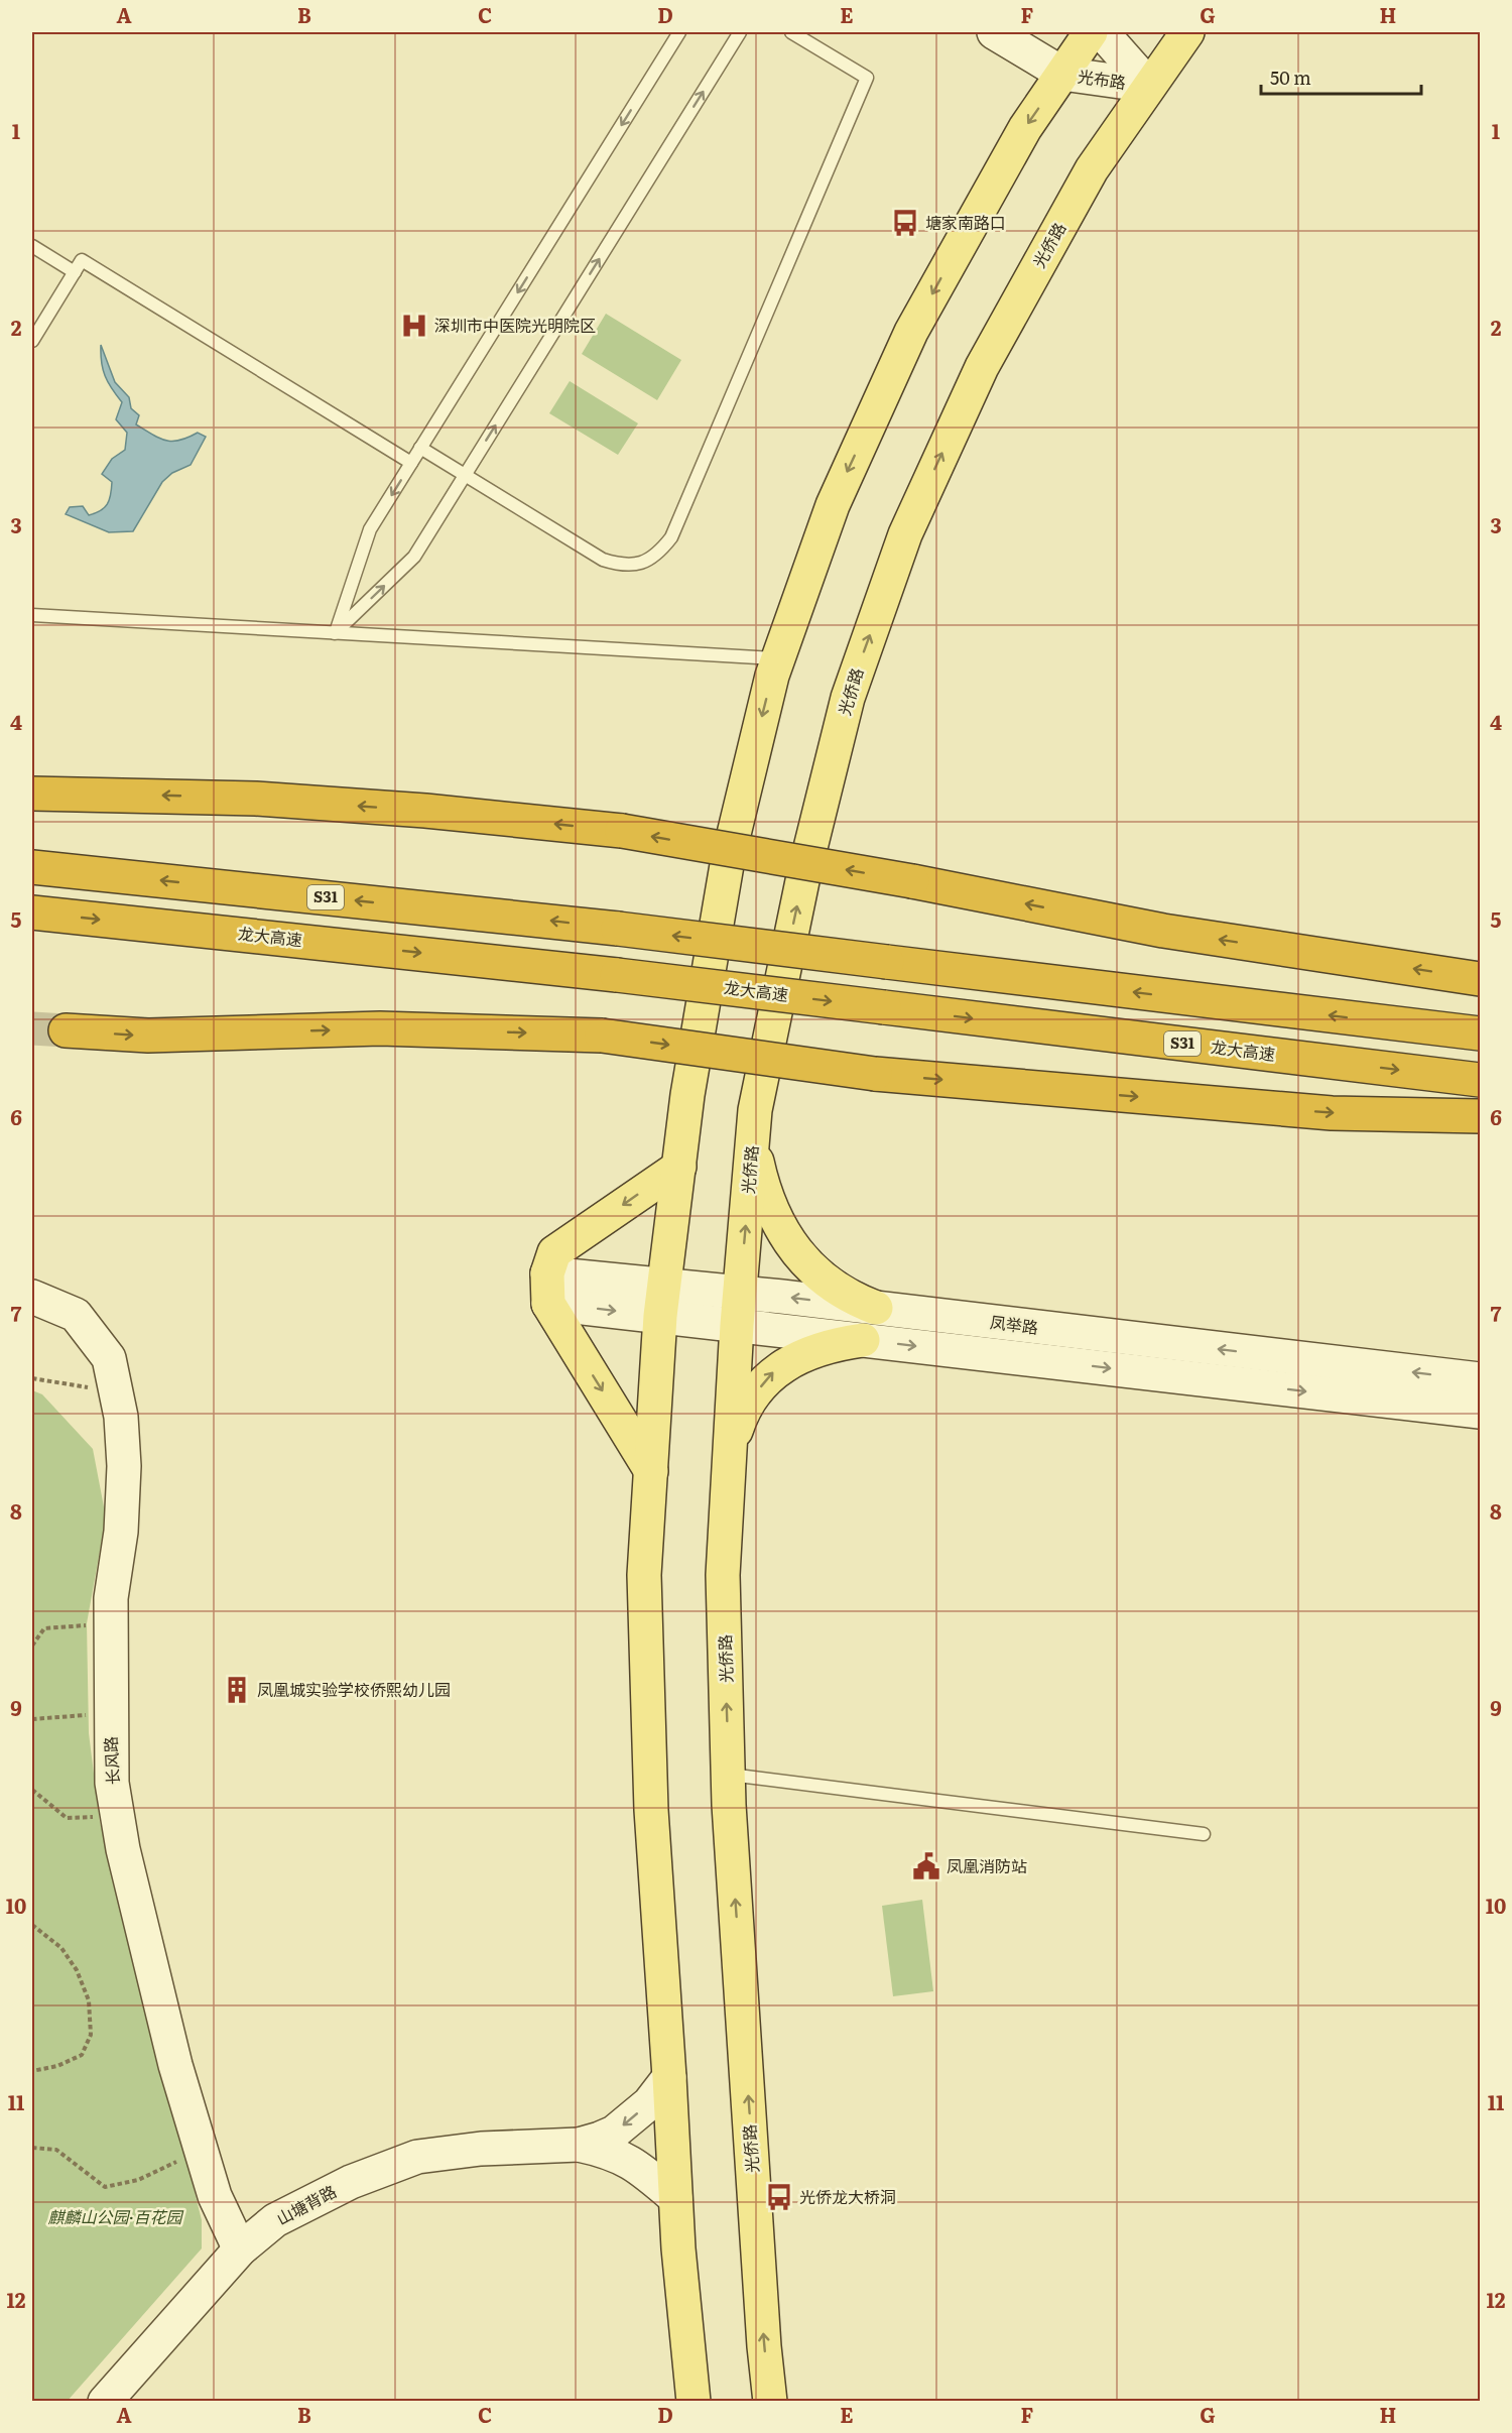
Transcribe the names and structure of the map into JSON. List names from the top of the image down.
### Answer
{
  "streets": {
    "highway": ["S31", "龙大高速"],
    "main road": ["光侨路"],
    "street": [
      "光布路",
      "凤举路",
      "长风路",
      "山塘背路"
    ]
  },
  "crossings": [
    ["光布路", "光侨路"],
    ["光侨路", "凤举路"],
    ["长风路", "山塘背路"]
  ],
  "parks": ["麒麟山公园·百花园"],
  "places": {
    "bus stop": ["塘家南路口", "光侨龙大桥洞"],
    "hospital": ["深圳市中医院光明院区"],
    "building": ["凤凰城实验学校侨熙幼儿园"],
    "public building": ["凤凰消防站"]
  },
  "scale_bar": "50 m",
  "grid": {
    "columns": [
      "A",
      "B",
      "C",
      "D",
      "E",
      "F",
      "G",
      "H"
    ],
    "rows": [
      "1",
      "2",
      "3",
      "4",
      "5",
      "6",
      "7",
      "8",
      "9",
      "10",
      "11",
      "12"
    ]
  }
}
